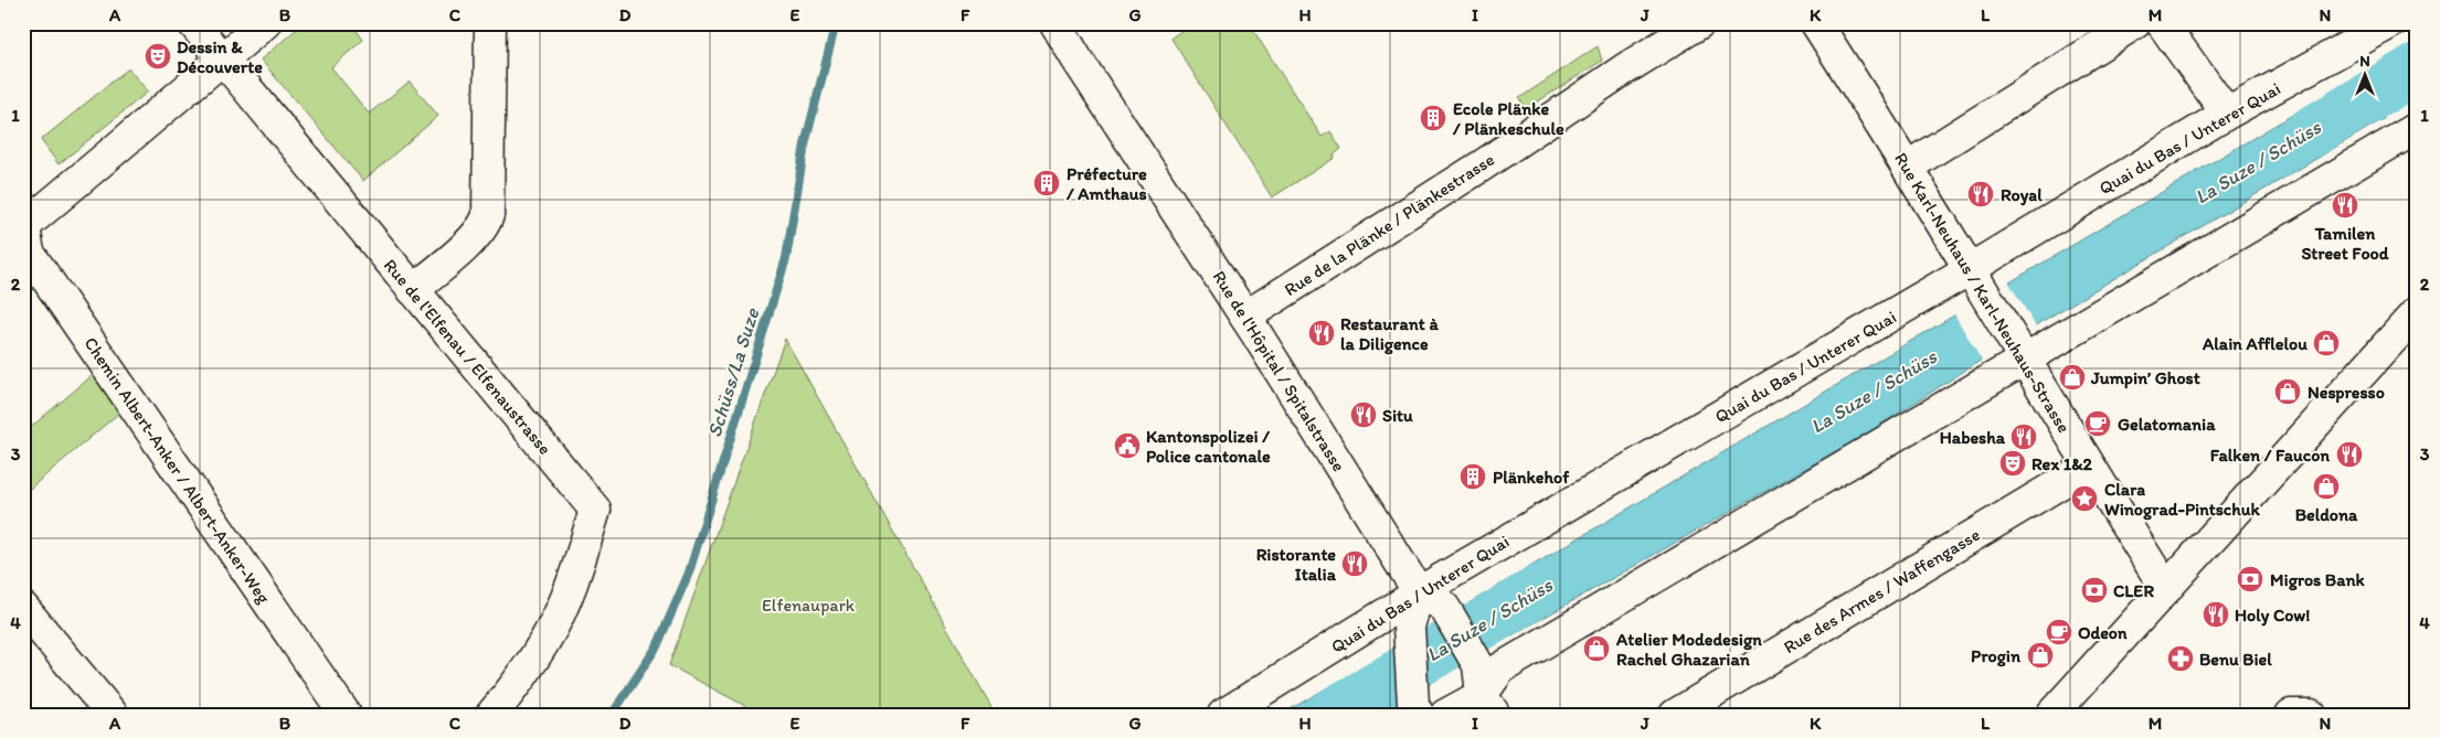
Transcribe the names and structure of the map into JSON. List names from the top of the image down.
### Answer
{
  "streets": {
    "street": [
      "Quai du Bas / Unterer Quai",
      "Rue de la Plänke / Plänkestrasse",
      "Rue Karl-Neuhaus / Karl-Neuhaus-Strasse",
      "Rue de l'Elfenau / Elfenaustrasse",
      "Rue de l'Hôpital / Spitalstrasse",
      "Chemin Albert-Anker / Albert-Anker-Weg",
      "Rue des Armes / Waffengasse"
    ]
  },
  "crossings": [
    ["Quai du Bas / Unterer Quai", "Rue Karl-Neuhaus / Karl-Neuhaus-Strasse"],
    ["Quai du Bas / Unterer Quai", "Rue de l'Hôpital / Spitalstrasse"],
    ["Rue de la Plänke / Plänkestrasse", "Rue de l'Hôpital / Spitalstrasse"],
    ["Rue Karl-Neuhaus / Karl-Neuhaus-Strasse", "Rue des Armes / Waffengasse"]
  ],
  "water": ["La Suze / Schüss", "Schüss/La Suze"],
  "parks": ["Elfenaupark"],
  "places": {
    "theatre": ["Dessin & Découverte", "Rex 1&2"],
    "building": ["Ecole Plänke / Plänkeschule", "Préfecture / Amthaus", "Plänkehof"],
    "restaurant": [
      "Royal",
      "Tamilen Street Food",
      "Restaurant à la Diligence",
      "Situ",
      "Habesha",
      "Falken / Faucon",
      "Ristorante Italia",
      "Holy Cow!"
    ],
    "shop": [
      "Alain Afflelou",
      "Jumpin’ Ghost",
      "Nespresso",
      "Beldona",
      "Atelier Modedesign Rachel Ghazarian",
      "Progin"
    ],
    "cafe": ["Gelatomania", "Odeon"],
    "public building": ["Kantonspolizei / Police cantonale"],
    "place": ["Clara Winograd-Pintschuk"],
    "bank": ["Migros Bank", "CLER"],
    "pharmacy": ["Benu Biel"]
  },
  "north": "top",
  "grid": {
    "columns": [
      "A",
      "B",
      "C",
      "D",
      "E",
      "F",
      "G",
      "H",
      "I",
      "J",
      "K",
      "L",
      "M",
      "N"
    ],
    "rows": [
      "1",
      "2",
      "3",
      "4"
    ]
  }
}
